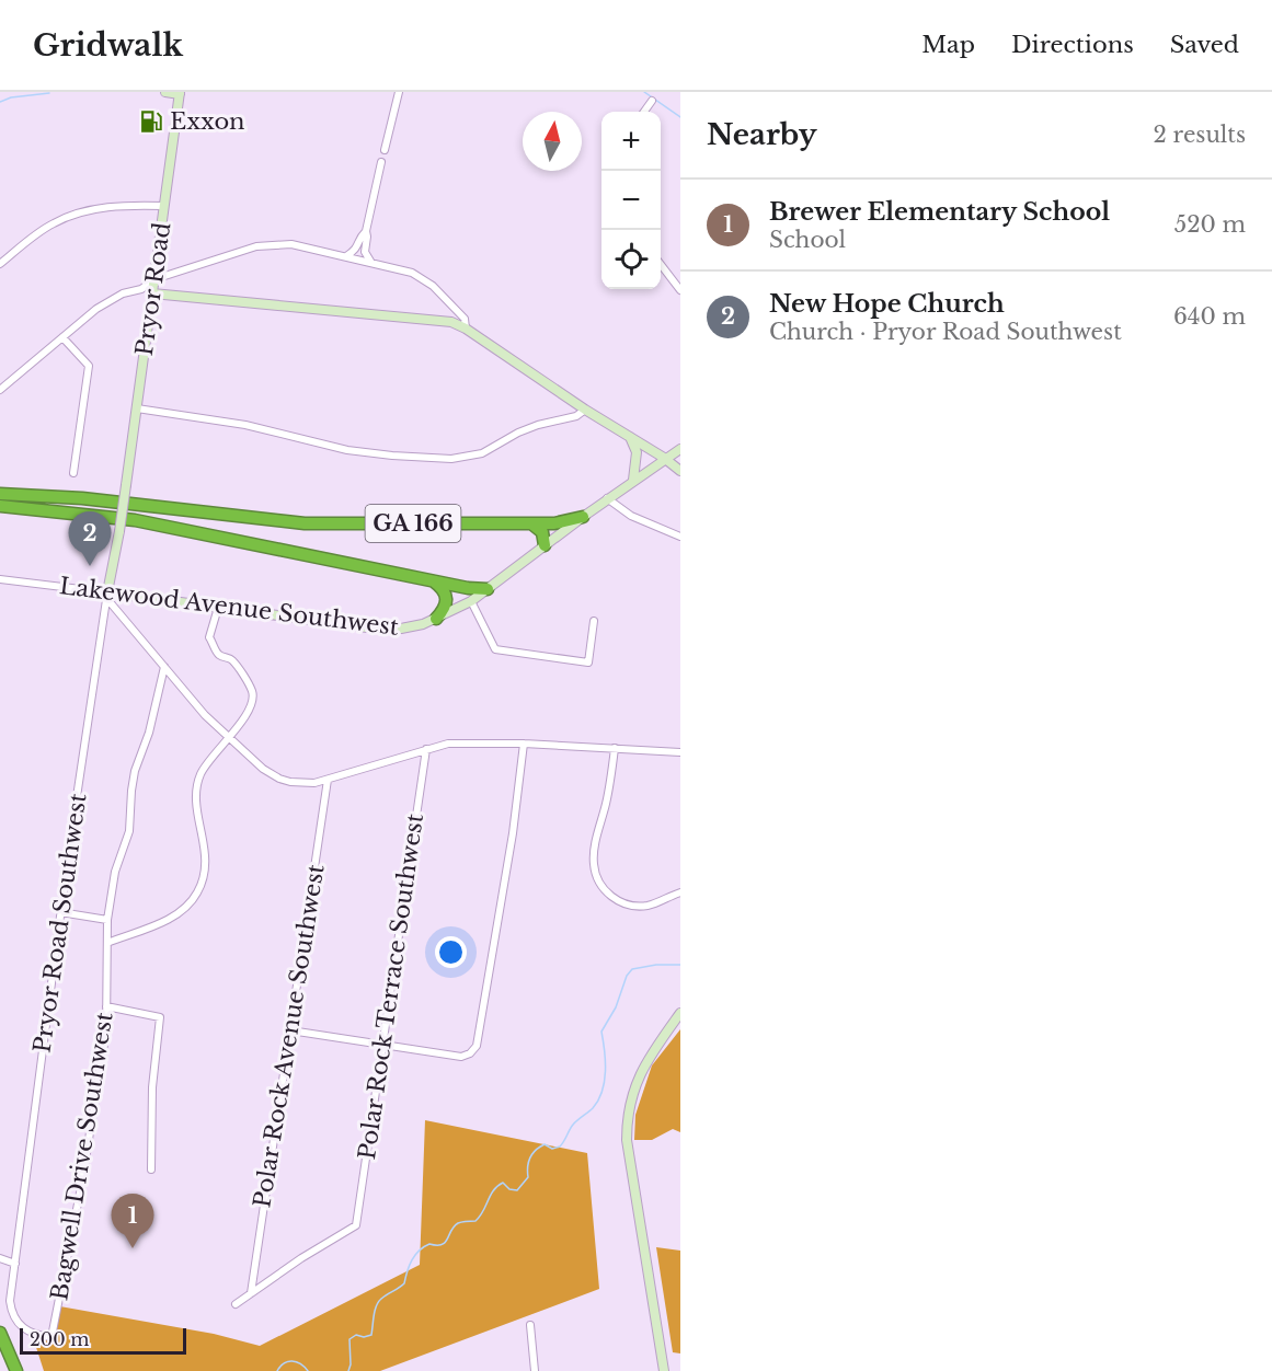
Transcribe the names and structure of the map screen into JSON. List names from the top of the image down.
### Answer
{
  "streets": {
    "highway": ["GA 166"],
    "street": [
      "Pryor Road",
      "Lakewood Avenue Southwest",
      "Pryor Road Southwest",
      "Polar Rock Terrace Southwest",
      "Polar Rock Avenue Southwest",
      "Bagwell Drive Southwest"
    ]
  },
  "crossings": [
    ["Pryor Road", "Pryor Road Southwest"],
    ["GA 166", "Lakewood Avenue Southwest"],
    ["Lakewood Avenue Southwest", "Pryor Road Southwest"],
    ["Pryor Road Southwest", "Bagwell Drive Southwest"],
    ["Polar Rock Terrace Southwest", "Polar Rock Avenue Southwest"]
  ],
  "places": {
    "fuel station": ["Exxon"]
  },
  "scale_bar": "200 m",
  "north": "top",
  "page": {
    "header": "Gridwalk",
    "nav": ["Map", "Directions", "Saved"],
    "heading": ["Nearby", "2 results"],
    "map_buttons": ["+", "−"],
    "list": [
      {
        "mark": "1",
        "name": "Brewer Elementary School",
        "note": "School",
        "value": "520 m"
      },
      {
        "mark": "2",
        "name": "New Hope Church",
        "note": "Church · Pryor Road Southwest",
        "value": "640 m"
      }
    ],
    "pins": ["2", "1"],
    "scale": "200 m"
  }
}
